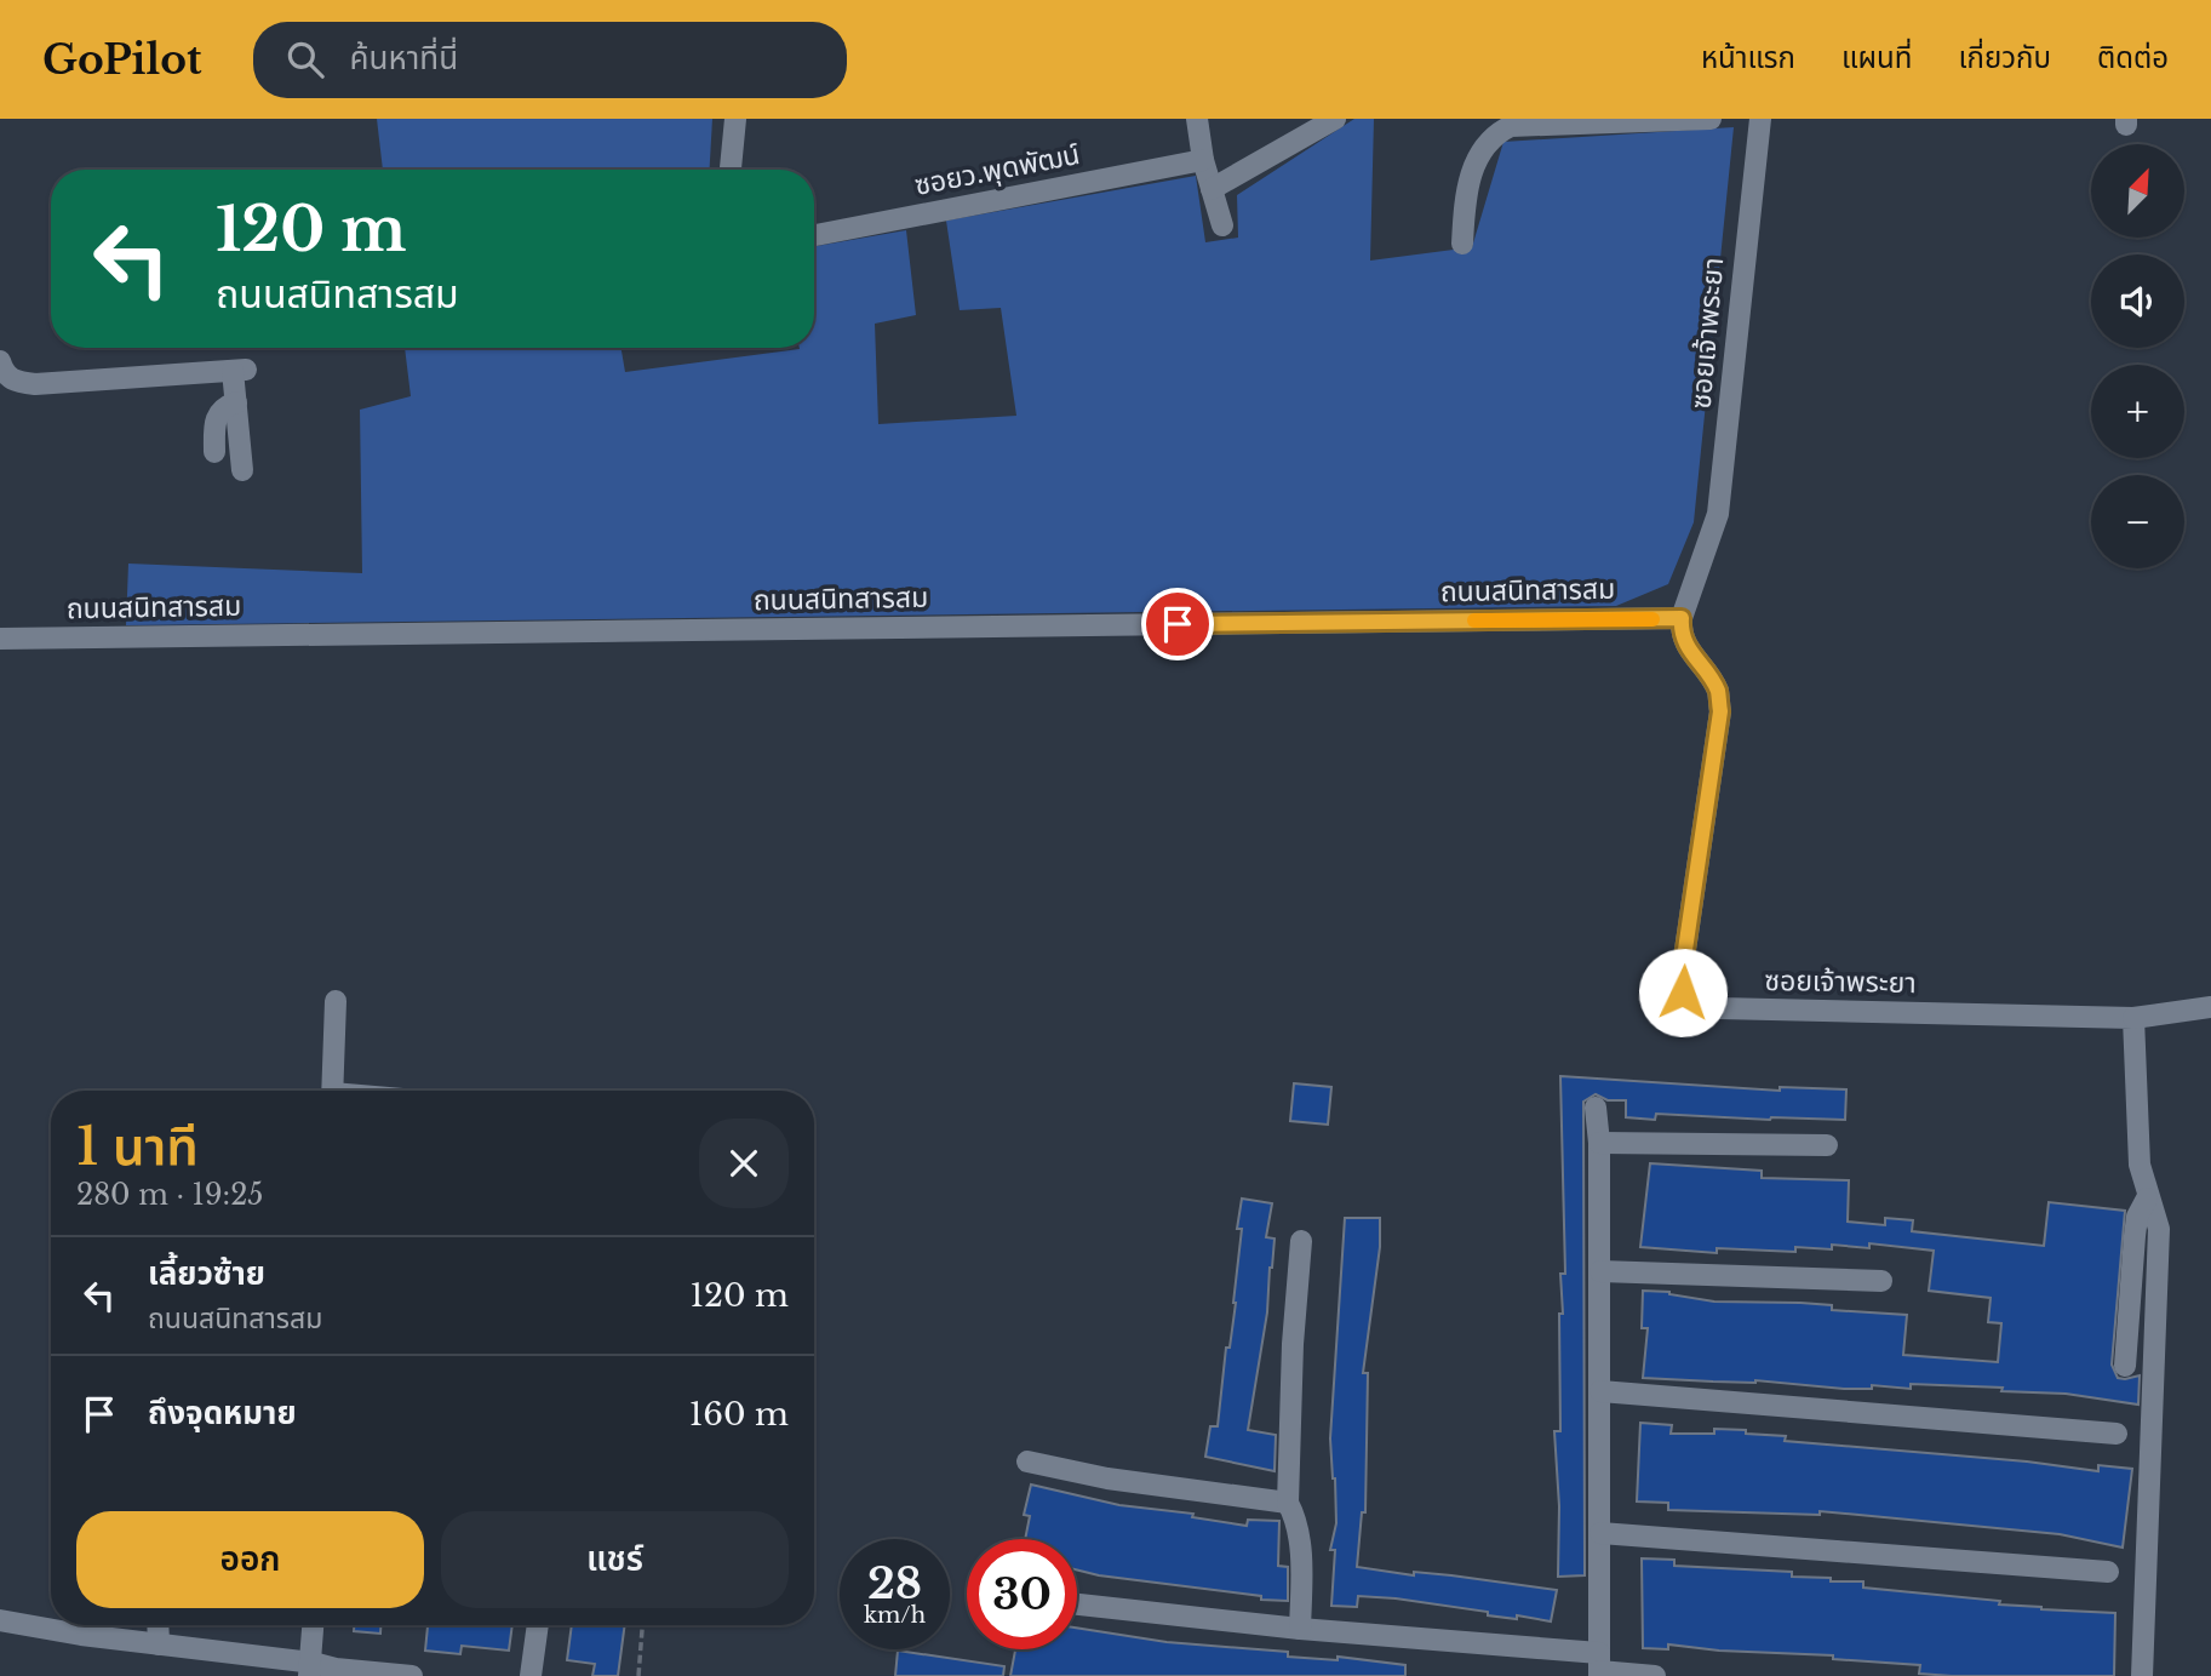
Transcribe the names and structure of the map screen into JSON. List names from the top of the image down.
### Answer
{
  "streets": {
    "street": ["ซอยว.พุดพัฒน์", "ซอยเจ้าพระยา", "ถนนสนิทสารสม"]
  },
  "crossings": [
    ["ซอยเจ้าพระยา", "ถนนสนิทสารสม"]
  ],
  "north": "top right",
  "page": {
    "header": "GoPilot",
    "search": "ค้นหาที่นี่",
    "nav": [
      "หน้าแรก",
      "แผนที่",
      "เกี่ยวกับ",
      "ติดต่อ"
    ],
    "map_buttons": ["+", "−"],
    "turn": ["120 m", "ถนนสนิทสารสม"],
    "heading": ["1 นาที", "280 m · 19:25"],
    "list": [
      {
        "name": "เลี้ยวซ้าย",
        "note": "ถนนสนิทสารสม",
        "value": "120 m"
      },
      {
        "name": "ถึงจุดหมาย",
        "value": "160 m"
      }
    ],
    "buttons": ["ออก", "แชร์"],
    "speed": "28 km/h",
    "limit": "30"
  }
}
